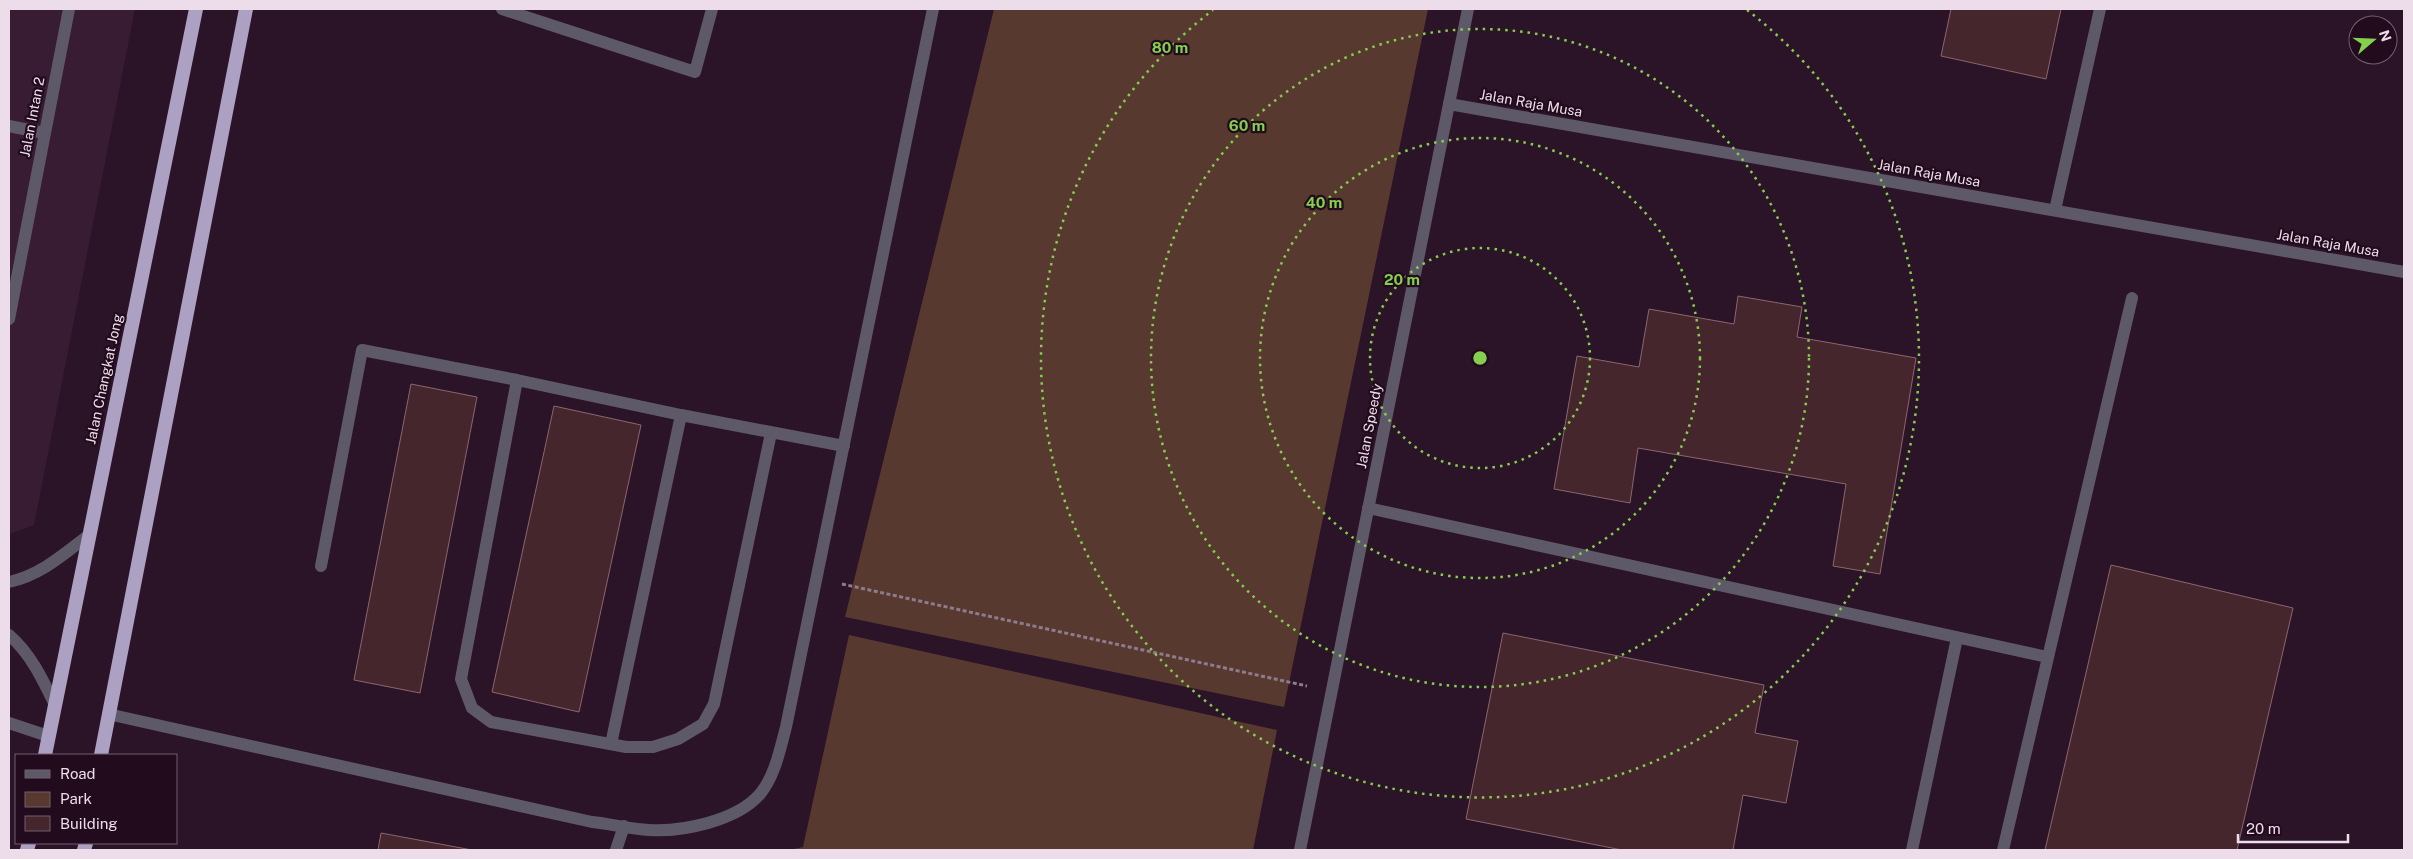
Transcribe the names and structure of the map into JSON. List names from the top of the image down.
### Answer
{
  "streets": {
    "highway": ["Jalan Changkat Jong"],
    "street": ["Jalan Raja Musa", "Jalan Intan 2", "Jalan Speedy"]
  },
  "crossings": [
    ["Jalan Raja Musa", "Jalan Speedy"]
  ],
  "legend": ["Road", "Park", "Building"],
  "scale_bar": "20 m",
  "north": "right",
  "rings": [
    "80 m",
    "60 m",
    "40 m",
    "20 m"
  ]
}
